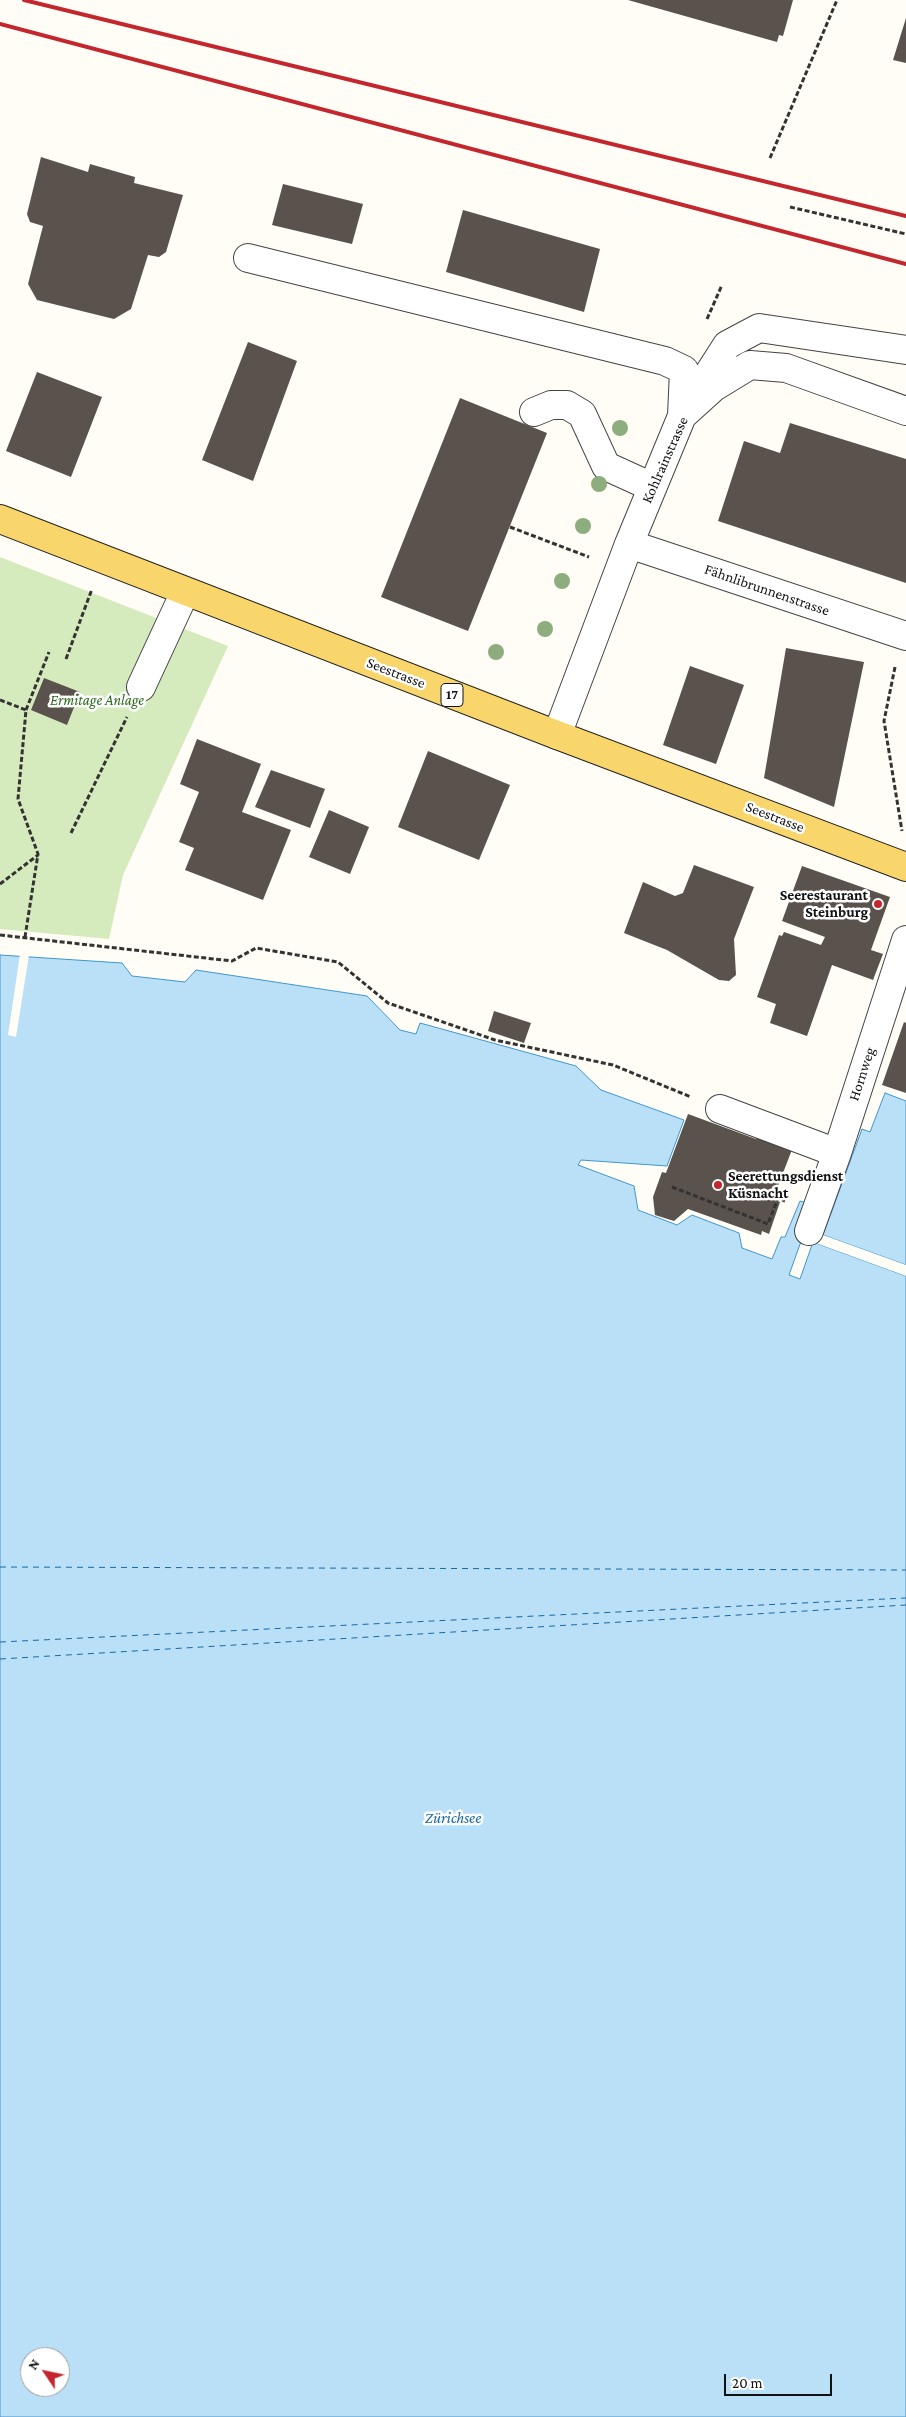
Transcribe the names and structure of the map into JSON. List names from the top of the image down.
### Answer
{
  "streets": {
    "main road": ["Seestrasse", "17"],
    "street": ["Kohlrainstrasse", "Fähnlibrunnenstrasse", "Hornweg"]
  },
  "crossings": [
    ["Kohlrainstrasse", "Fähnlibrunnenstrasse"],
    ["Kohlrainstrasse", "Seestrasse"]
  ],
  "water": ["Zürichsee"],
  "parks": ["Ermitage Anlage"],
  "places": ["Seerestaurant Steinburg", "Seerettungsdienst Küsnacht"],
  "scale_bar": "20 m",
  "north": "top left"
}
